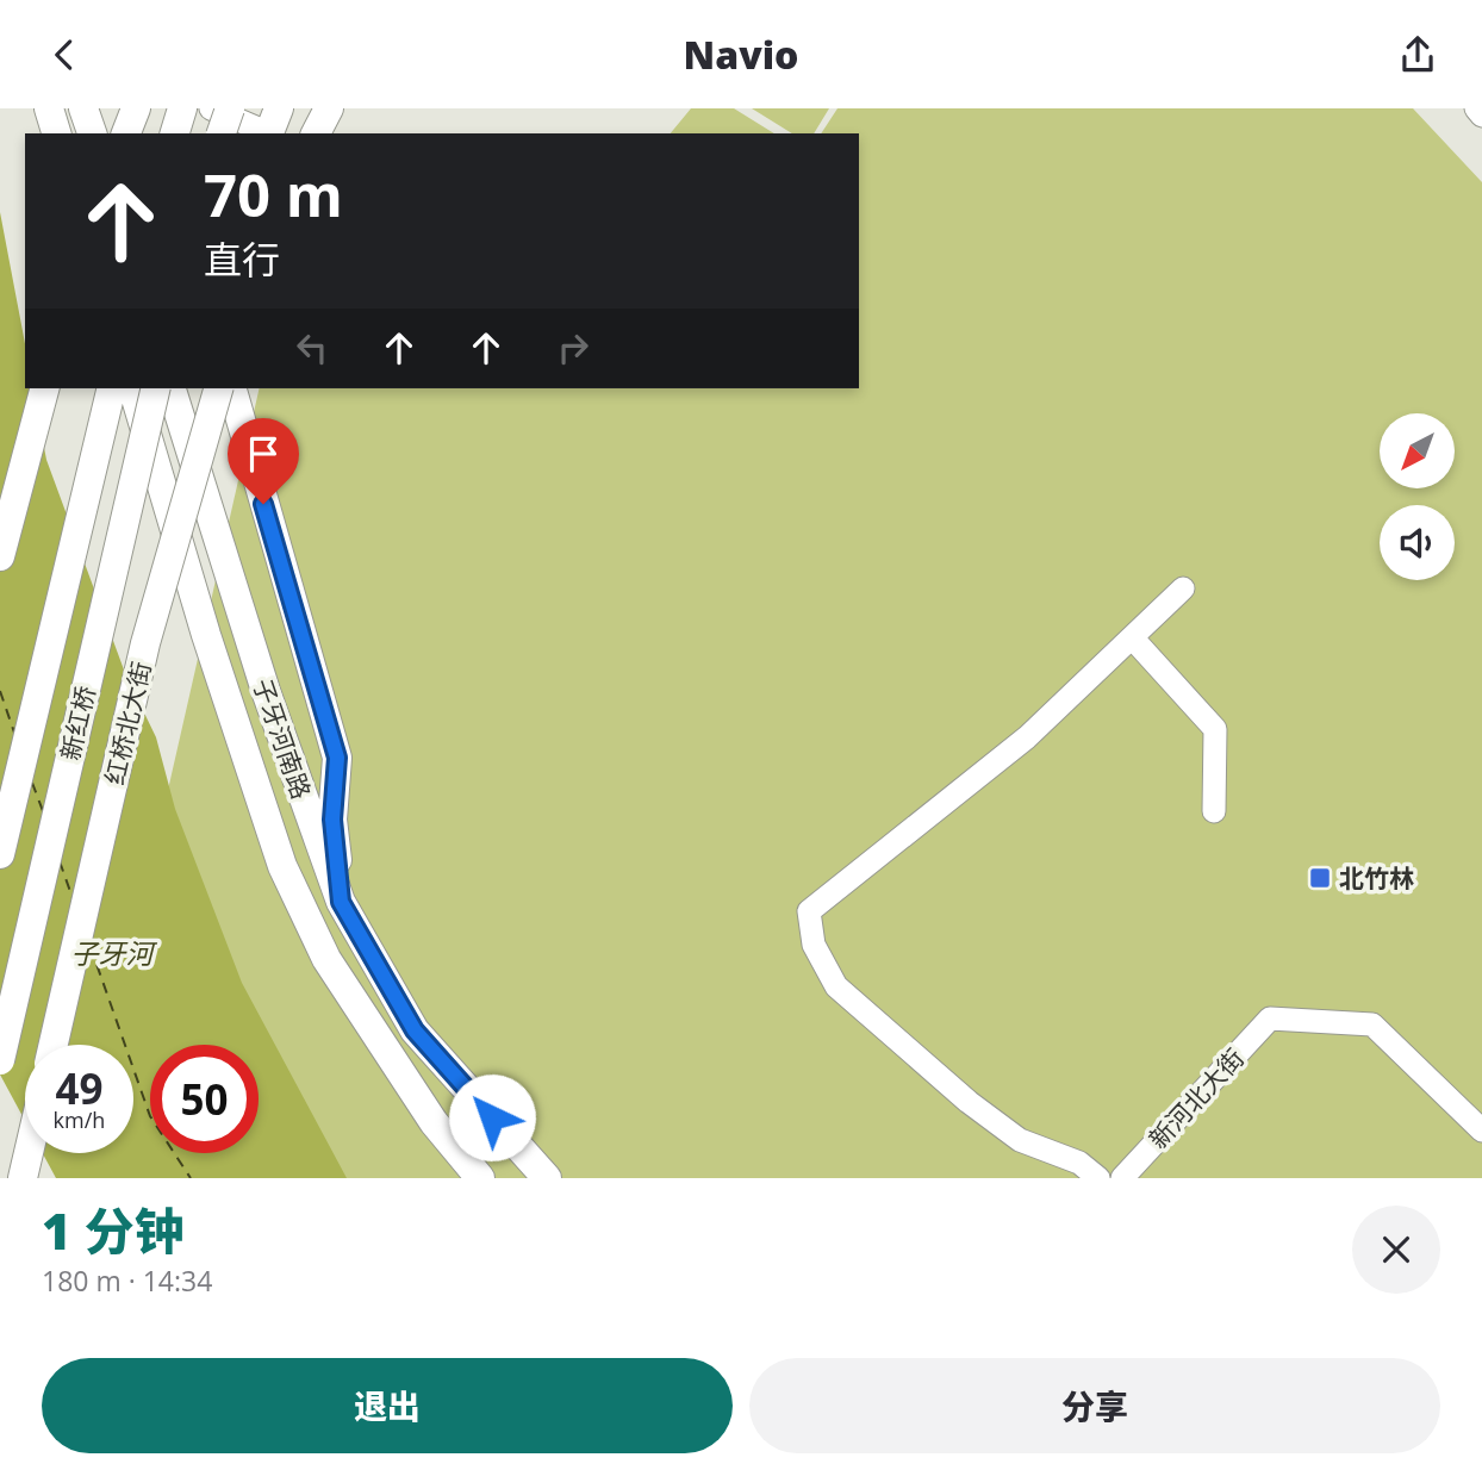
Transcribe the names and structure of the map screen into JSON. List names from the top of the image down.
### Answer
{
  "streets": {
    "main road": ["新红桥", "红桥北大街", "子牙河南路"],
    "street": ["新河北大街"]
  },
  "water": ["子牙河"],
  "places": {
    "transit": ["北竹林"]
  },
  "north": "bottom left",
  "page": {
    "header": "Navio",
    "turn": ["70 m", "直行"],
    "speed": "49 km/h",
    "limit": "50",
    "heading": ["1 分钟", "180 m · 14:34"],
    "buttons": ["退出", "分享"]
  }
}
